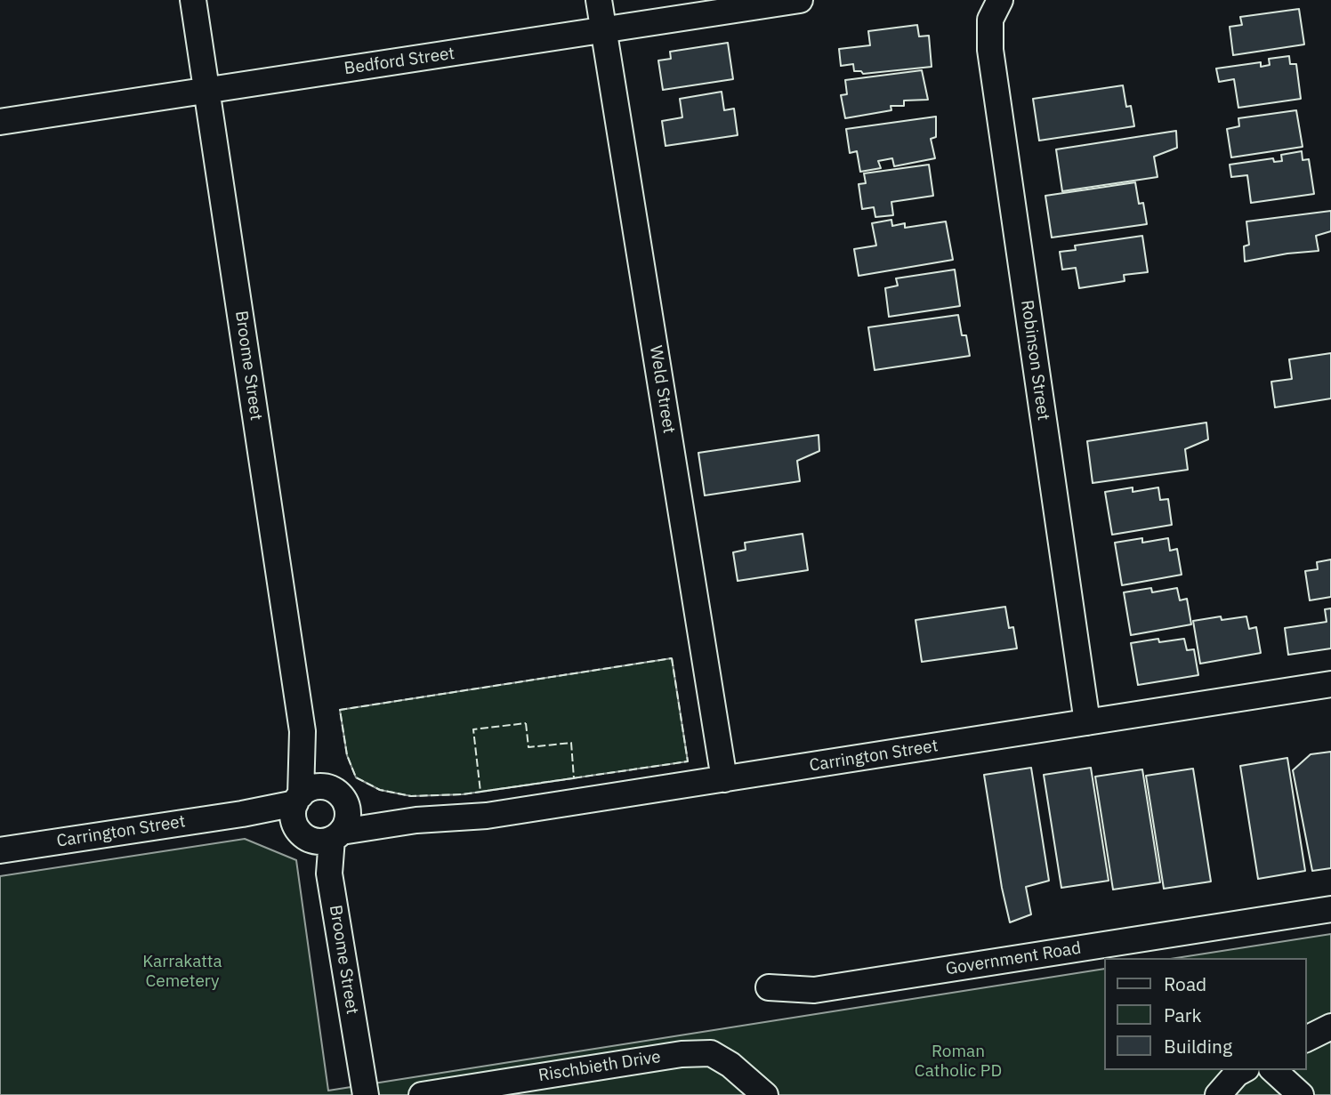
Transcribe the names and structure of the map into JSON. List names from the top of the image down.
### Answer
{
  "streets": {
    "street": [
      "Bedford Street",
      "Robinson Street",
      "Broome Street",
      "Weld Street",
      "Carrington Street",
      "Government Road",
      "Rischbieth Drive"
    ]
  },
  "crossings": [
    ["Bedford Street", "Broome Street"],
    ["Bedford Street", "Weld Street"],
    ["Robinson Street", "Carrington Street"],
    ["Broome Street", "Carrington Street"],
    ["Weld Street", "Carrington Street"]
  ],
  "parks": ["Karrakatta Cemetery", "Roman Catholic PD"],
  "legend": ["Road", "Park", "Building"]
}
